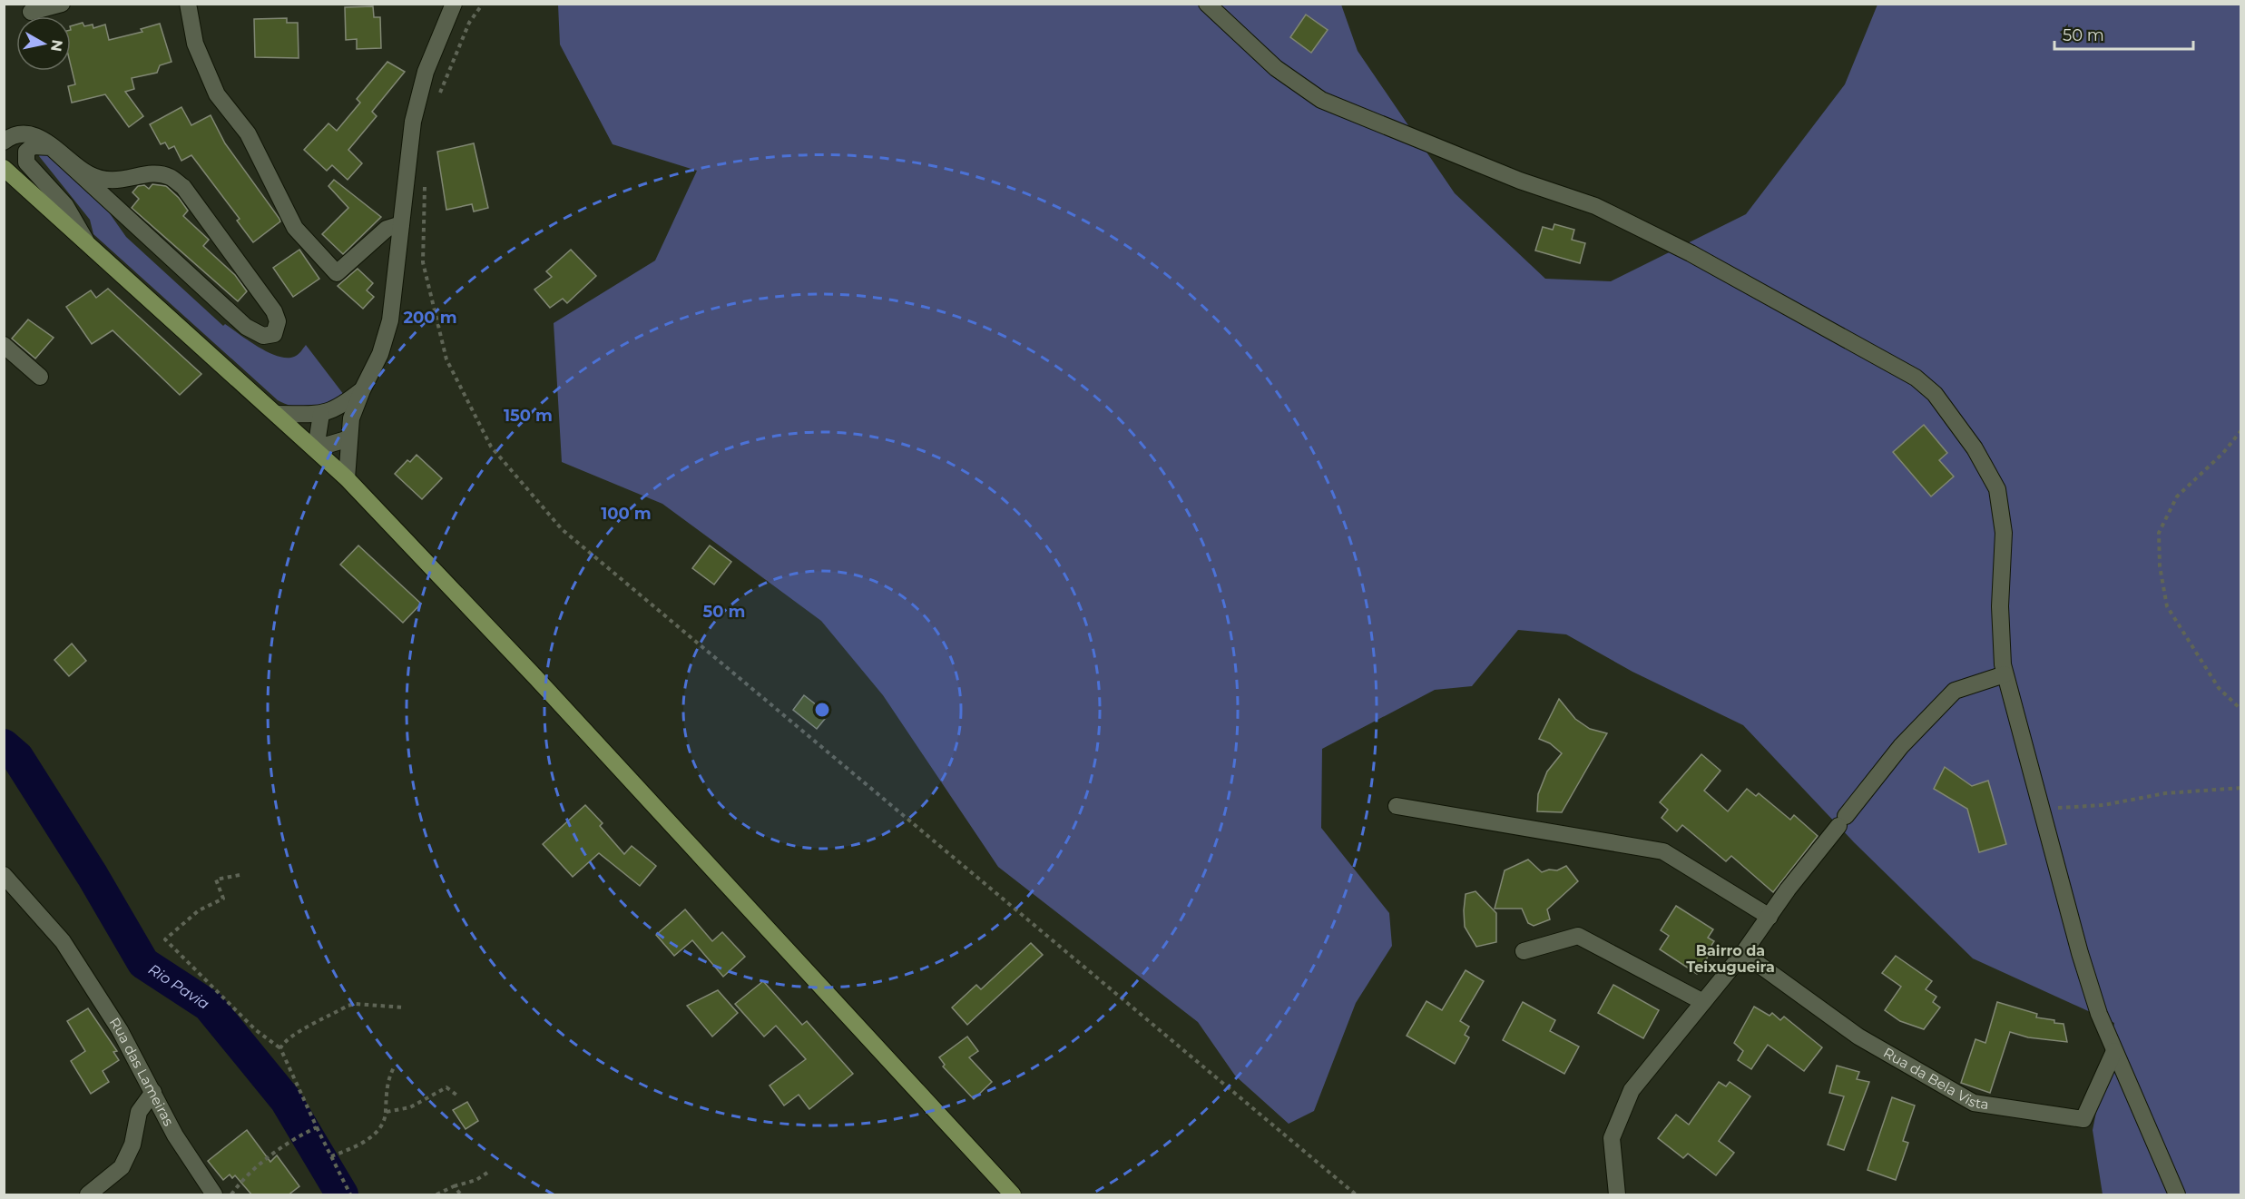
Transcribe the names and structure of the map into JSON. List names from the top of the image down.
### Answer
{
  "streets": {
    "street": ["Rua das Lameiras", "Rua da Bela Vista"]
  },
  "districts": ["Bairro da Teixugueira"],
  "water": ["Rio Pavia"],
  "scale_bar": "50 m",
  "north": "right",
  "rings": [
    "200 m",
    "150 m",
    "100 m",
    "50 m"
  ]
}
